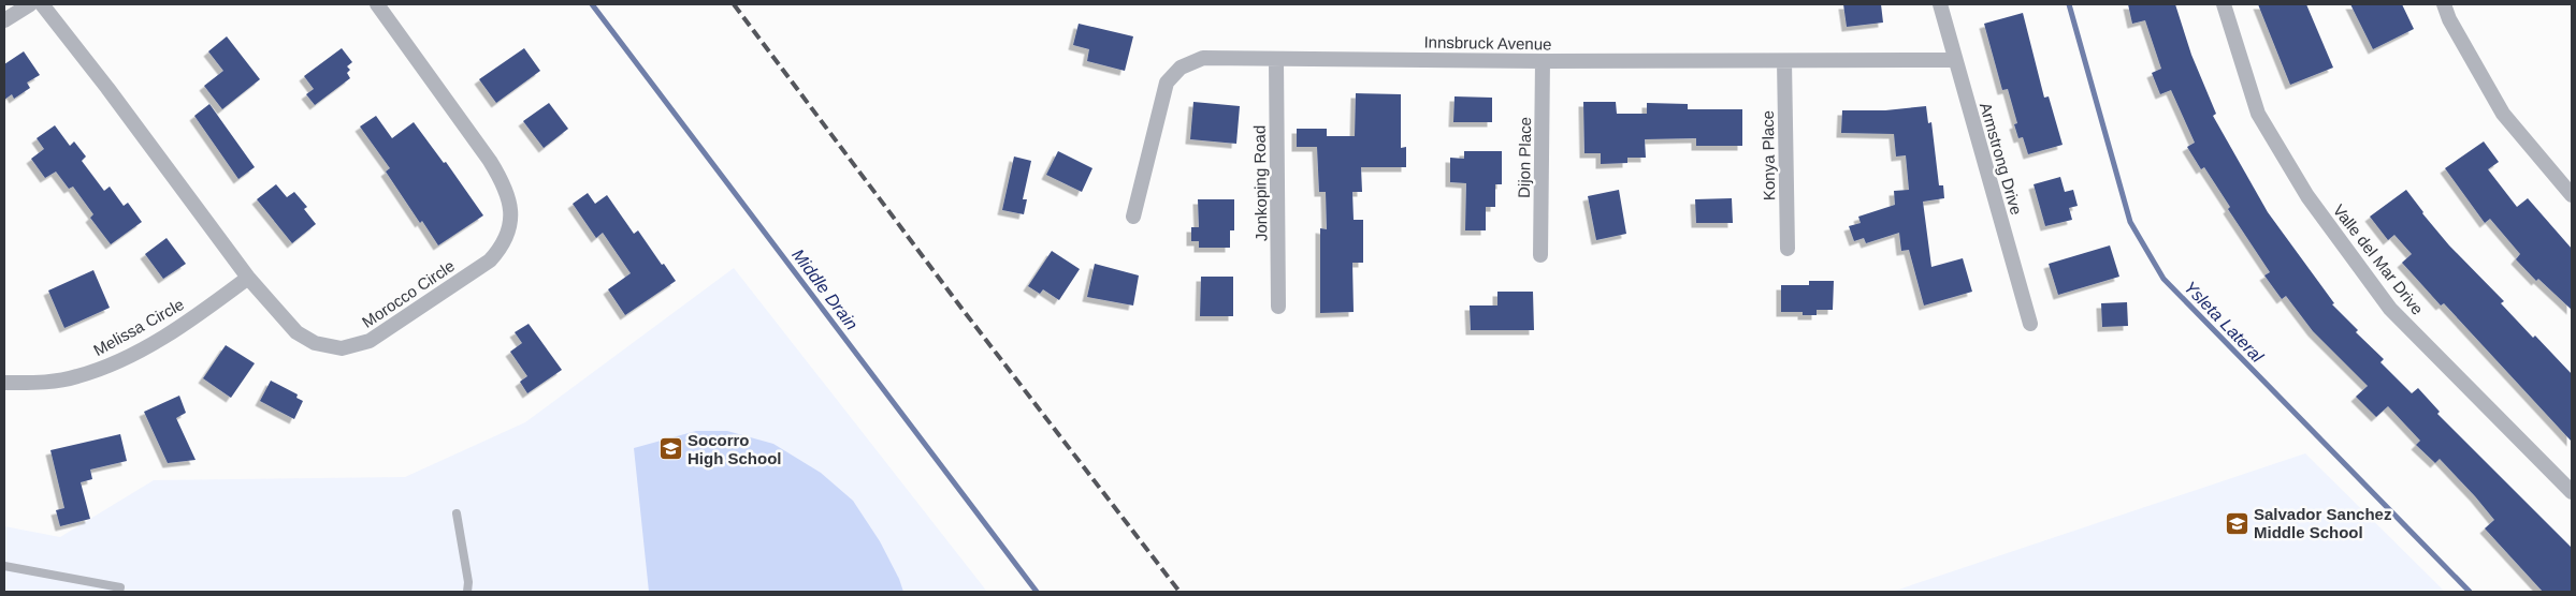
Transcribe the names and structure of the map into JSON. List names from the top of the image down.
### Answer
{
  "streets": {
    "street": [
      "Innsbruck Avenue",
      "Konya Place",
      "Dijon Place",
      "Armstrong Drive",
      "Jonkoping Road",
      "Valle del Mar Drive",
      "Morocco Circle",
      "Melissa Circle"
    ]
  },
  "crossings": [
    ["Innsbruck Avenue", "Konya Place"],
    ["Innsbruck Avenue", "Dijon Place"],
    ["Innsbruck Avenue", "Armstrong Drive"],
    ["Innsbruck Avenue", "Jonkoping Road"],
    ["Morocco Circle", "Melissa Circle"]
  ],
  "water": ["Middle Drain", "Ysleta Lateral"],
  "places": {
    "school or university": ["Socorro High School", "Salvador Sanchez Middle School"]
  }
}
